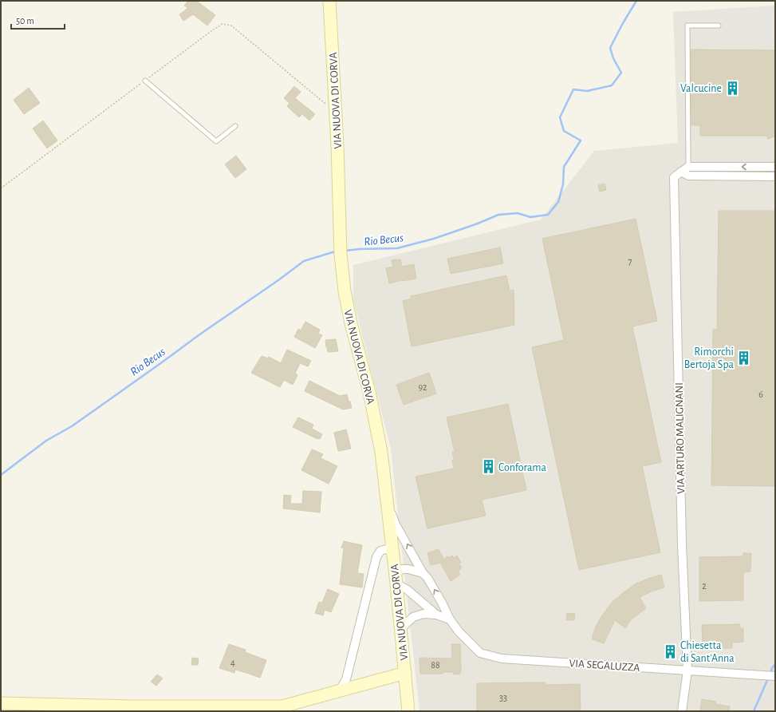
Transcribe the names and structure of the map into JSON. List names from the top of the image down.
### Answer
{
  "streets": {
    "main road": ["VIA NUOVA DI CORVA"],
    "street": ["VIA ARTURO MALIGNANI", "VIA SEGALUZZA"]
  },
  "crossings": [
    ["VIA NUOVA DI CORVA", "VIA SEGALUZZA"],
    ["VIA ARTURO MALIGNANI", "VIA SEGALUZZA"]
  ],
  "water": ["Rio Becus"],
  "places": {
    "building": [
      "Valcucine",
      "Rimorchi Bertoja Spa",
      "Conforama",
      "Chiesetta di Sant'Anna"
    ]
  },
  "house_numbers": [
    "7",
    "92",
    "6",
    "2",
    "4",
    "88",
    "33"
  ],
  "scale_bar": "50 m"
}
